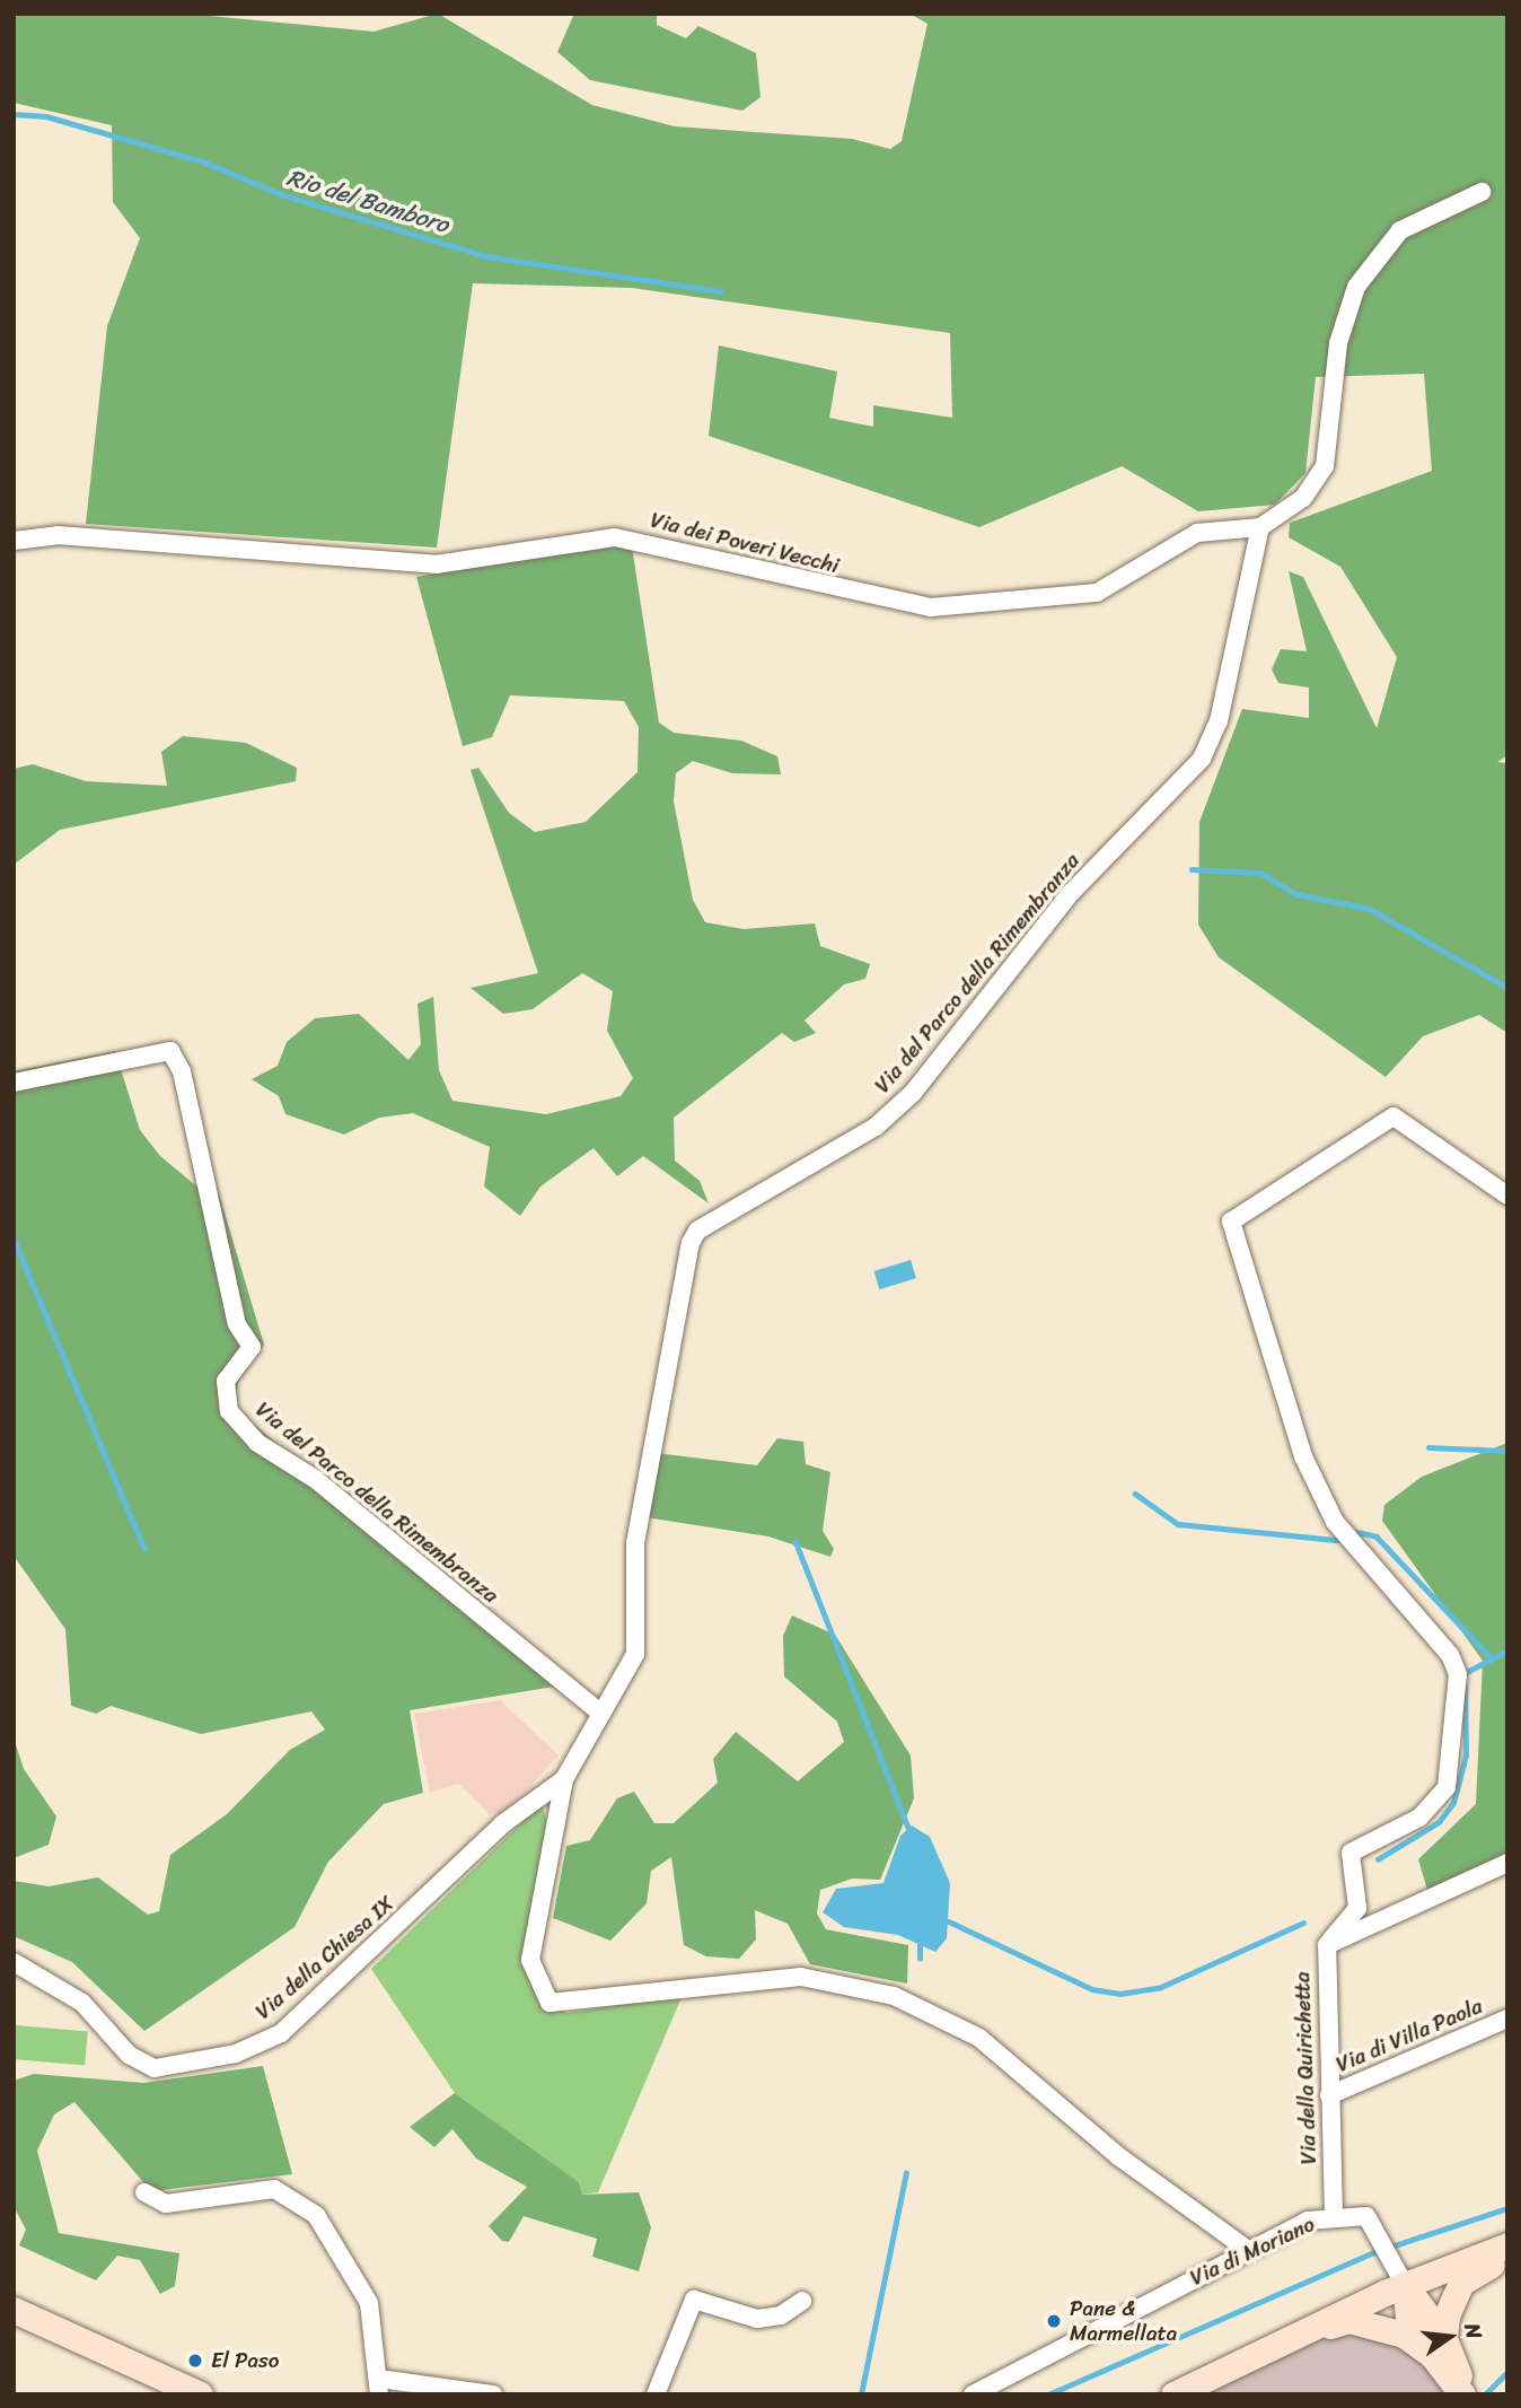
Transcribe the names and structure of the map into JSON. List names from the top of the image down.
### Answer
{
  "streets": {
    "street": [
      "Via dei Poveri Vecchi",
      "Via del Parco della Rimembranza",
      "Via della Chiesa IX",
      "Via di Villa Paola",
      "Via della Quirichetta",
      "Via di Moriano"
    ]
  },
  "crossings": [
    ["Via dei Poveri Vecchi", "Via del Parco della Rimembranza"],
    ["Via del Parco della Rimembranza", "Via della Chiesa IX"],
    ["Via del Parco della Rimembranza", "Via di Moriano"],
    ["Via di Villa Paola", "Via della Quirichetta"],
    ["Via della Quirichetta", "Via di Moriano"]
  ],
  "water": ["Rio del Bamboro"],
  "places": ["Pane & Marmellata", "El Paso"],
  "north": "right"
}
